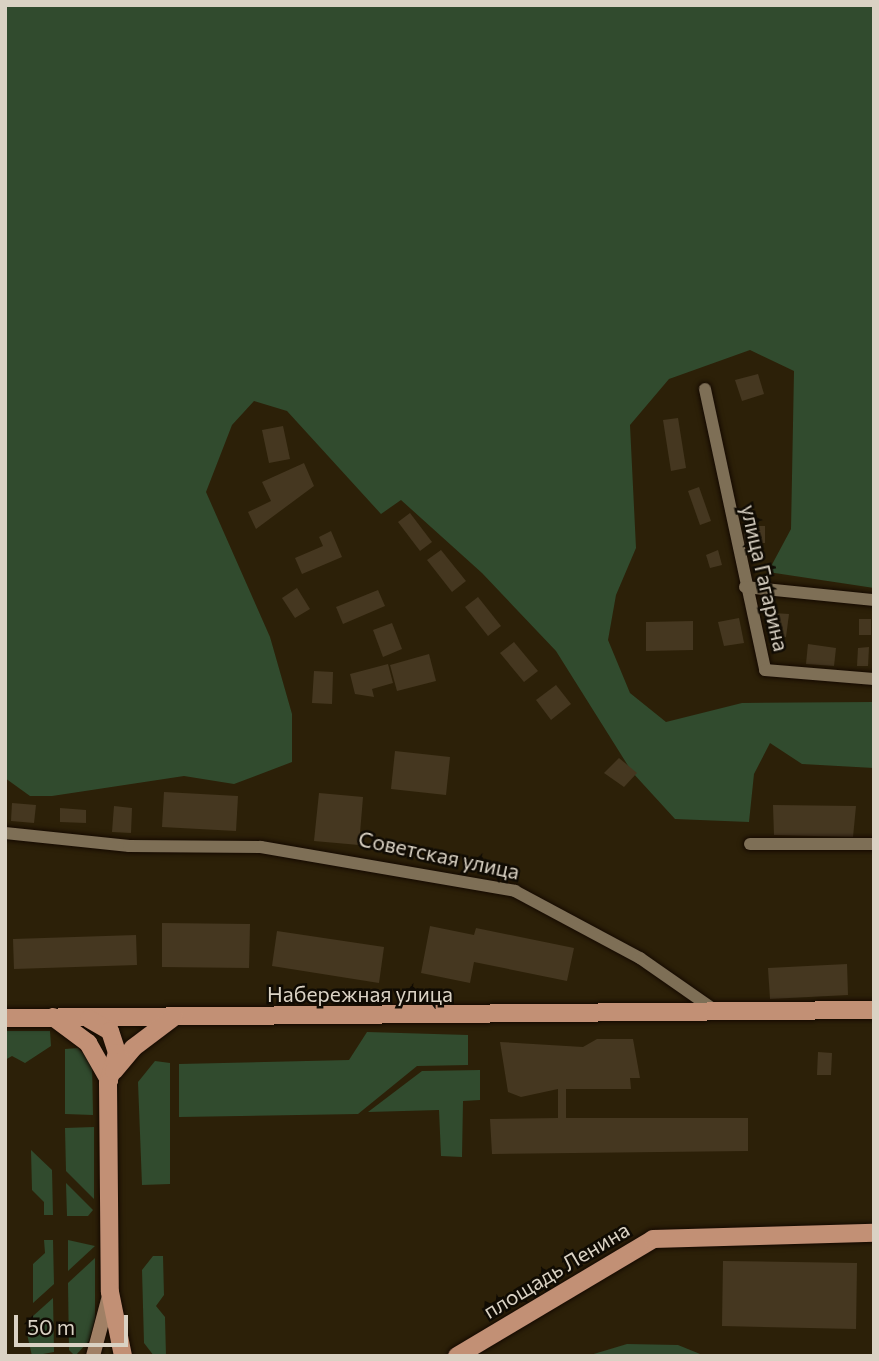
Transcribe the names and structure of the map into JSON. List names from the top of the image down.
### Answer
{
  "streets": {
    "main road": ["Набережная улица", "площадь Ленина"],
    "street": ["улица Гагарина", "Советская улица"]
  },
  "crossings": [
    ["Советская улица", "Набережная улица"]
  ],
  "scale_bar": "50 m"
}
